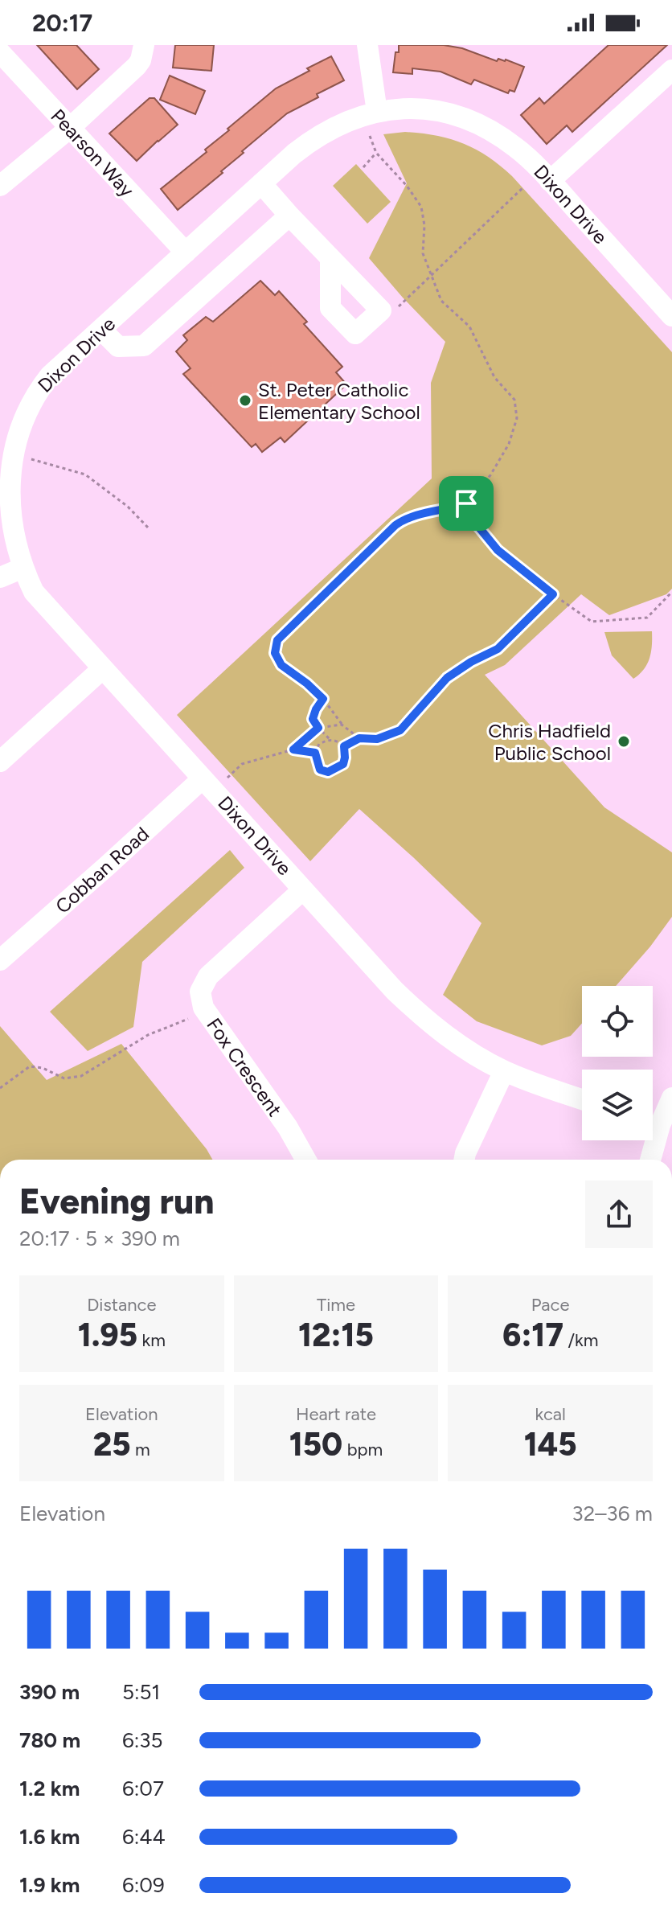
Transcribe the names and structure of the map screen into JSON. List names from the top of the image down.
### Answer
{
  "streets": {
    "street": [
      "Pearson Way",
      "Dixon Drive",
      "Cobban Road",
      "Fox Crescent"
    ]
  },
  "crossings": [
    ["Pearson Way", "Dixon Drive"],
    ["Dixon Drive", "Cobban Road"],
    ["Dixon Drive", "Fox Crescent"]
  ],
  "places": ["St. Peter Catholic Elementary School", "Chris Hadfield Public School"],
  "page": {
    "status": "20:17",
    "heading": ["Evening run", "20:17 · 5 × 390 m"],
    "stats": [
      ["Distance", "1.95 km"],
      ["Time", "12:15"],
      ["Pace", "6:17 /km"],
      ["Elevation", "25 m"],
      ["Heart rate", "150 bpm"],
      ["kcal", "145"]
    ],
    "chart": ["Elevation", "32–36 m"],
    "list": [
      {
        "name": "390 m",
        "note": "5:51"
      },
      {
        "name": "780 m",
        "note": "6:35"
      },
      {
        "name": "1.2 km",
        "note": "6:07"
      },
      {
        "name": "1.6 km",
        "note": "6:44"
      },
      {
        "name": "1.9 km",
        "note": "6:09"
      }
    ]
  }
}
